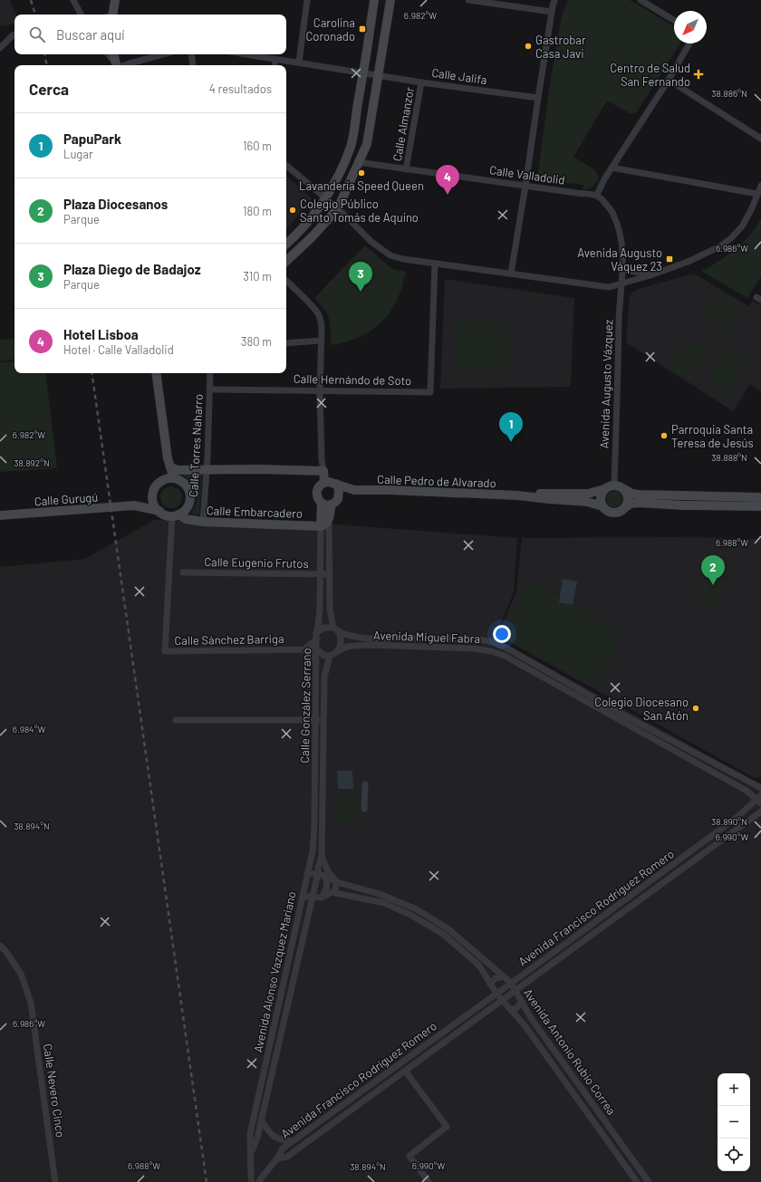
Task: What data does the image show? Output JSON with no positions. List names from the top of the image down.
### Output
{
  "streets": {
    "main road": ["Calle Pedro de Alvarado", "Calle Gurugú", "Calle Embarcadero"],
    "street": [
      "Calle Jalifa",
      "Calle Almanzor",
      "Calle Valladolid",
      "Calle Hernándo de Soto",
      "Avenida Augusto Vázquez",
      "Calle Torres Naharro",
      "Calle Eugenio Frutos",
      "Avenida Miguel Fabra",
      "Calle Sánchez Barriga",
      "Calle González Serrano",
      "Avenida Francisco Rodríguez Romero",
      "Avenida Alonso Vazquez Mariano",
      "Avenida Antonio Rubio Correa",
      "Calle Nevero Cinco"
    ]
  },
  "crossings": [
    ["Calle Jalifa", "Calle Almanzor"],
    ["Calle Almanzor", "Calle Valladolid"],
    ["Calle Hernándo de Soto", "Calle Torres Naharro"],
    ["Avenida Augusto Vázquez", "Calle Pedro de Alvarado"],
    ["Calle Torres Naharro", "Calle Embarcadero"],
    ["Calle Gurugú", "Calle Embarcadero"],
    ["Calle Gurugú", "Calle Sánchez Barriga"],
    ["Calle Embarcadero", "Calle Sánchez Barriga"],
    ["Calle Embarcadero", "Calle González Serrano"],
    ["Calle Eugenio Frutos", "Calle González Serrano"],
    ["Avenida Miguel Fabra", "Calle Sánchez Barriga"],
    ["Avenida Miguel Fabra", "Calle González Serrano"],
    ["Avenida Miguel Fabra", "Avenida Francisco Rodríguez Romero"],
    ["Calle Sánchez Barriga", "Calle González Serrano"],
    ["Calle González Serrano", "Avenida Alonso Vazquez Mariano"],
    ["Calle González Serrano", "Avenida Antonio Rubio Correa"],
    ["Avenida Francisco Rodríguez Romero", "Avenida Antonio Rubio Correa"],
    ["Avenida Alonso Vazquez Mariano", "Avenida Antonio Rubio Correa"]
  ],
  "places": {
    "transit": ["Carolina Coronado", "Avenida Augusto Váquez 23"],
    "other": [
      "Gastrobar Casa Javi",
      "Lavandería Speed Queen",
      "Colegio Público Santo Tomás de Aquino",
      "Parroquia Santa Teresa de Jesús",
      "Colegio Diocesano San Atón"
    ],
    "health": ["Centro de Salud San Fernando"]
  },
  "north": "bottom left",
  "page": {
    "search": "Buscar aquí",
    "heading": ["Cerca", "4 resultados"],
    "list": [
      {
        "mark": "1",
        "name": "PapuPark",
        "note": "Lugar",
        "value": "160 m"
      },
      {
        "mark": "2",
        "name": "Plaza Diocesanos",
        "note": "Parque",
        "value": "180 m"
      },
      {
        "mark": "3",
        "name": "Plaza Diego de Badajoz",
        "note": "Parque",
        "value": "310 m"
      },
      {
        "mark": "4",
        "name": "Hotel Lisboa",
        "note": "Hotel · Calle Valladolid",
        "value": "380 m"
      }
    ],
    "pins": [
      "4",
      "3",
      "1",
      "2"
    ],
    "map_buttons": ["+", "−"]
  },
  "coordinates": [
    "6.982°W",
    "38.886°N",
    "6.986°W",
    "38.888°N",
    "38.892°N",
    "6.988°W",
    "6.984°W",
    "38.890°N",
    "38.894°N",
    "6.990°W"
  ]
}
